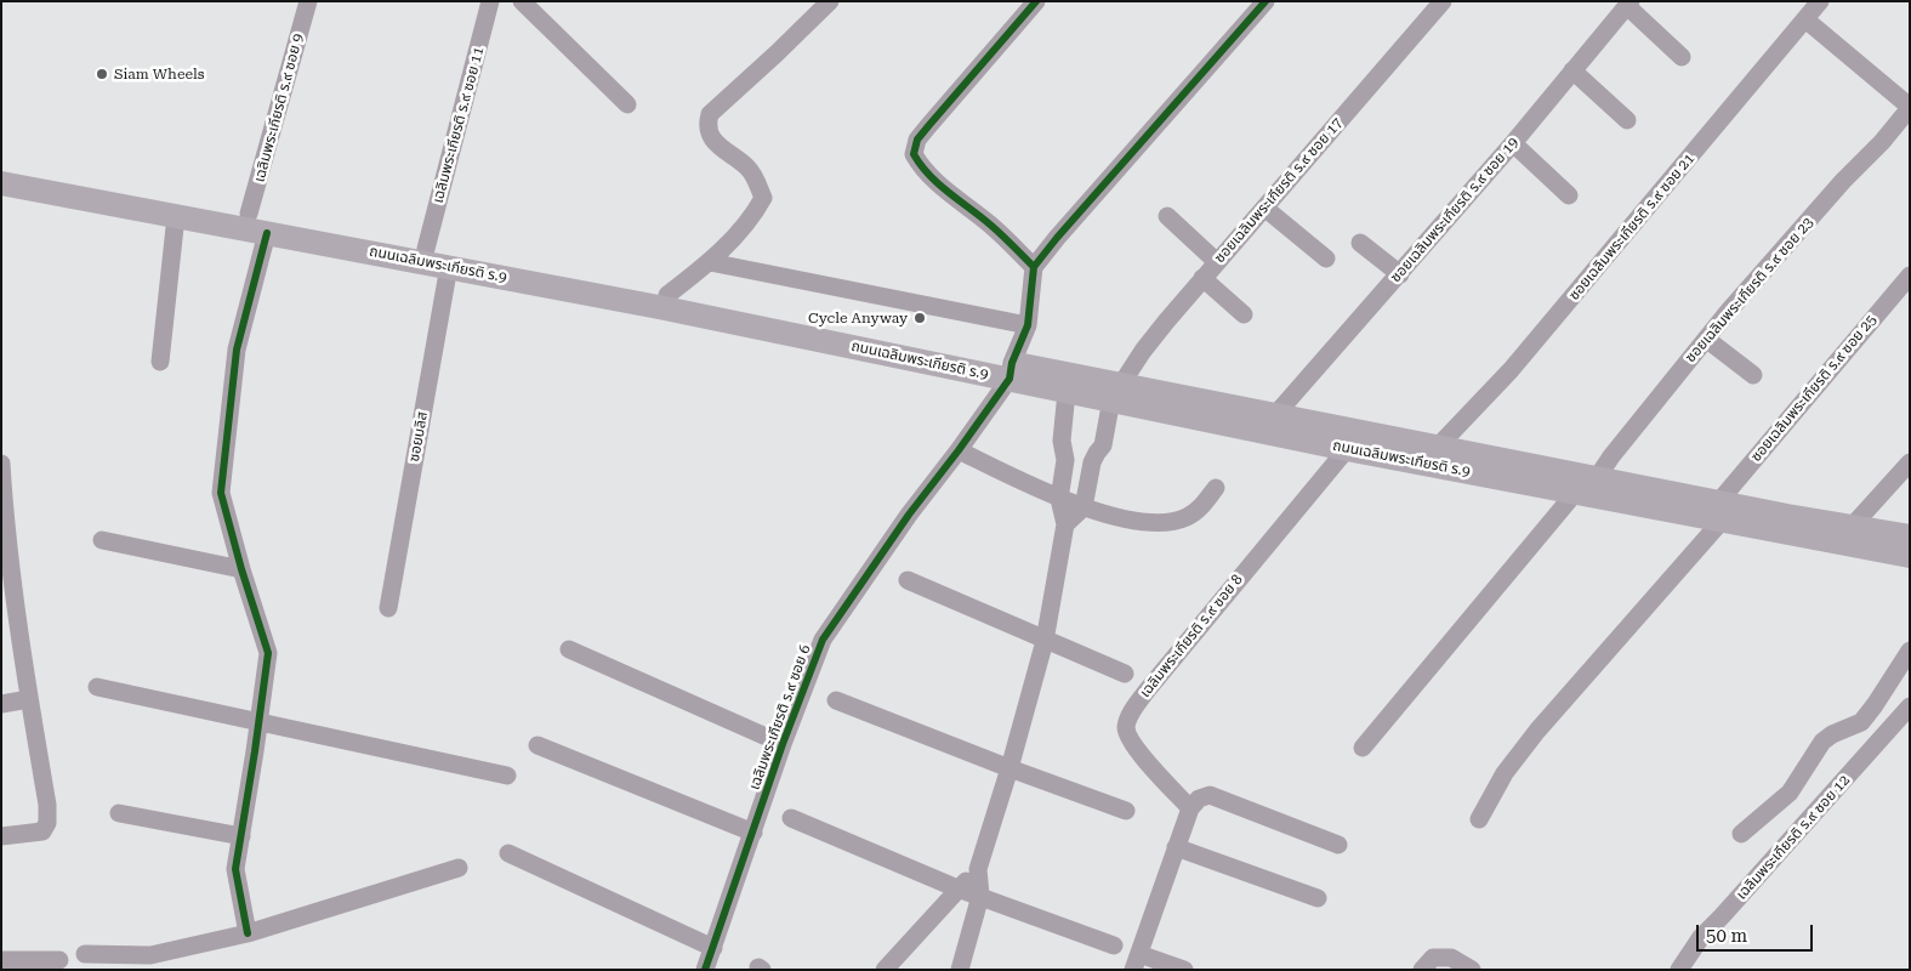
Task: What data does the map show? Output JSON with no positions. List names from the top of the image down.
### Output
{
  "streets": {
    "main road": ["ถนนเฉลิมพระเกียรติ ร.9"],
    "street": [
      "เฉลิมพระเกียรติ ร.๙ ซอย 9",
      "เฉลิมพระเกียรติ ร.๙ ซอย 11",
      "ซอยเฉลิมพระเกียรติ ร.๙ ซอย 17",
      "ซอยเฉลิมพระเกียรติ ร.๙ ซอย 19",
      "ซอยเฉลิมพระเกียรติ ร.๙ ซอย 21",
      "ซอยเฉลิมพระเกียรติ ร.๙ ซอย 23",
      "ซอยเฉลิมพระเกียรติ ร.๙ ซอย 25",
      "ซอยบลิส",
      "เฉลิมพระเกียรติ ร.๙ ซอย 8",
      "เฉลิมพระเกียรติ ร.๙ ซอย 6",
      "เฉลิมพระเกียรติ ร.๙ ซอย 12"
    ]
  },
  "crossings": [
    ["เฉลิมพระเกียรติ ร.๙ ซอย 9", "ถนนเฉลิมพระเกียรติ ร.9"],
    ["เฉลิมพระเกียรติ ร.๙ ซอย 11", "ถนนเฉลิมพระเกียรติ ร.9"],
    ["ซอยเฉลิมพระเกียรติ ร.๙ ซอย 17", "ถนนเฉลิมพระเกียรติ ร.9"],
    ["ซอยเฉลิมพระเกียรติ ร.๙ ซอย 19", "ถนนเฉลิมพระเกียรติ ร.9"],
    ["ซอยเฉลิมพระเกียรติ ร.๙ ซอย 21", "ถนนเฉลิมพระเกียรติ ร.9"],
    ["ถนนเฉลิมพระเกียรติ ร.9", "ซอยเฉลิมพระเกียรติ ร.๙ ซอย 23"],
    ["ถนนเฉลิมพระเกียรติ ร.9", "ซอยเฉลิมพระเกียรติ ร.๙ ซอย 25"],
    ["ถนนเฉลิมพระเกียรติ ร.9", "ซอยบลิส"],
    ["ถนนเฉลิมพระเกียรติ ร.9", "เฉลิมพระเกียรติ ร.๙ ซอย 8"],
    ["ถนนเฉลิมพระเกียรติ ร.9", "เฉลิมพระเกียรติ ร.๙ ซอย 6"]
  ],
  "places": ["Siam Wheels", "Cycle Anyway"],
  "scale_bar": "50 m"
}
